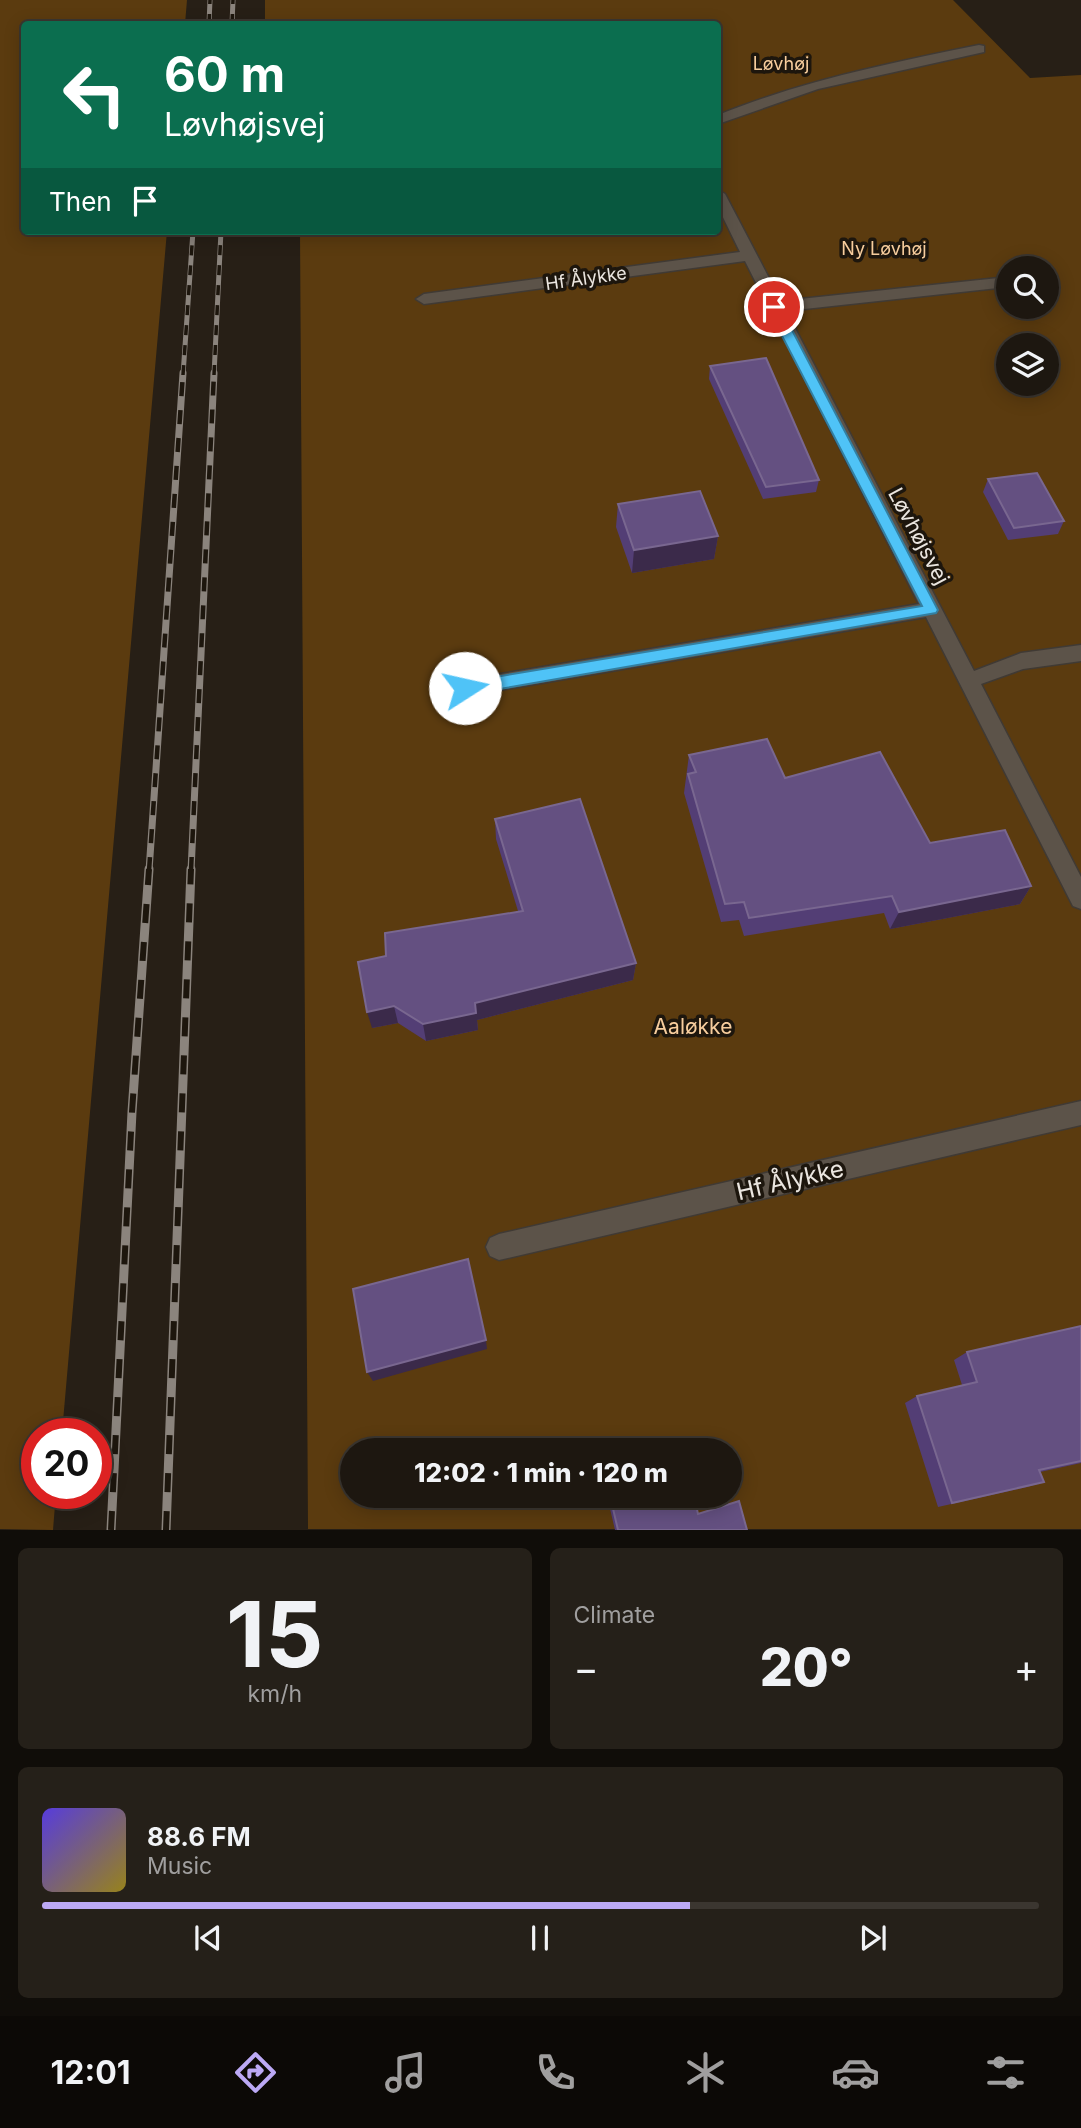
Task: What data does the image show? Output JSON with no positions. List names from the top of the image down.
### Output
{
  "streets": {
    "lane": ["Hf Ålykke", "Løvhøjsvej"]
  },
  "crossings": [
    ["Hf Ålykke", "Løvhøjsvej"]
  ],
  "parks": ["Løvhøj", "Ny Løvhøj", "Aaløkke"],
  "page": {
    "turn": ["60 m", "Løvhøjsvej"],
    "then": "Then",
    "limit": "20",
    "trip": "12:02 · 1 min · 120 m",
    "tile": [
      ["15", "km/h"],
      "Climate"
    ],
    "heat": ["−", "20°", "+"],
    "song": ["88.6 FM", "Music"],
    "tabs": "12:01"
  }
}
